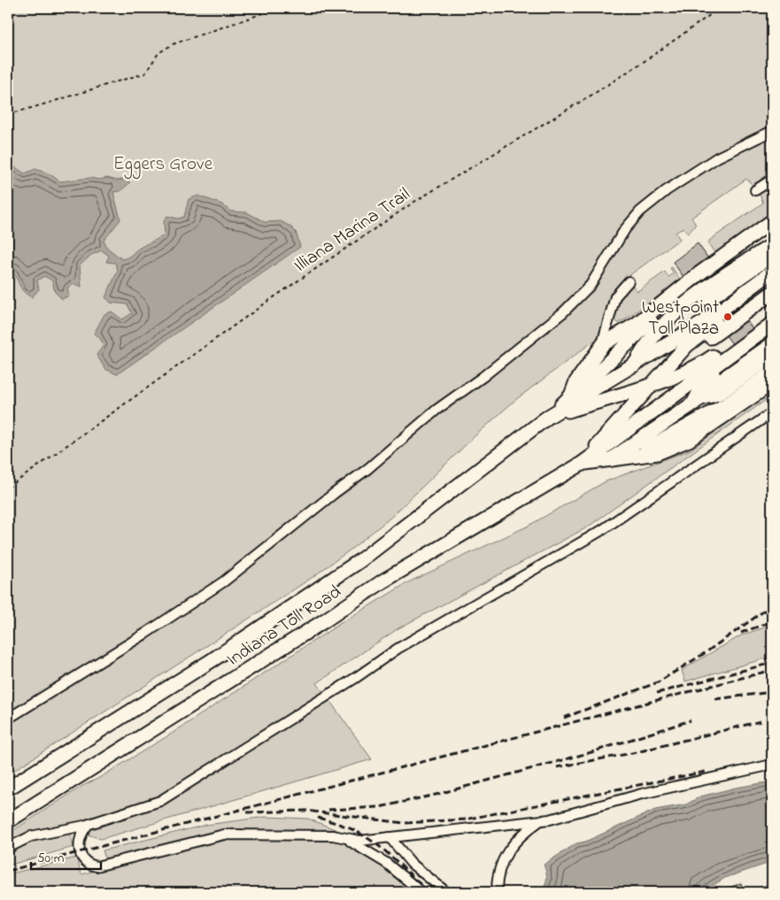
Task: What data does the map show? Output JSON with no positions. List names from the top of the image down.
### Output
{
  "streets": {
    "highway": ["Indiana Toll Road"],
    "path": ["Illiana Marina Trail"]
  },
  "parks": ["Eggers Grove"],
  "places": ["Westpoint Toll Plaza"],
  "scale_bar": "50 m"
}
